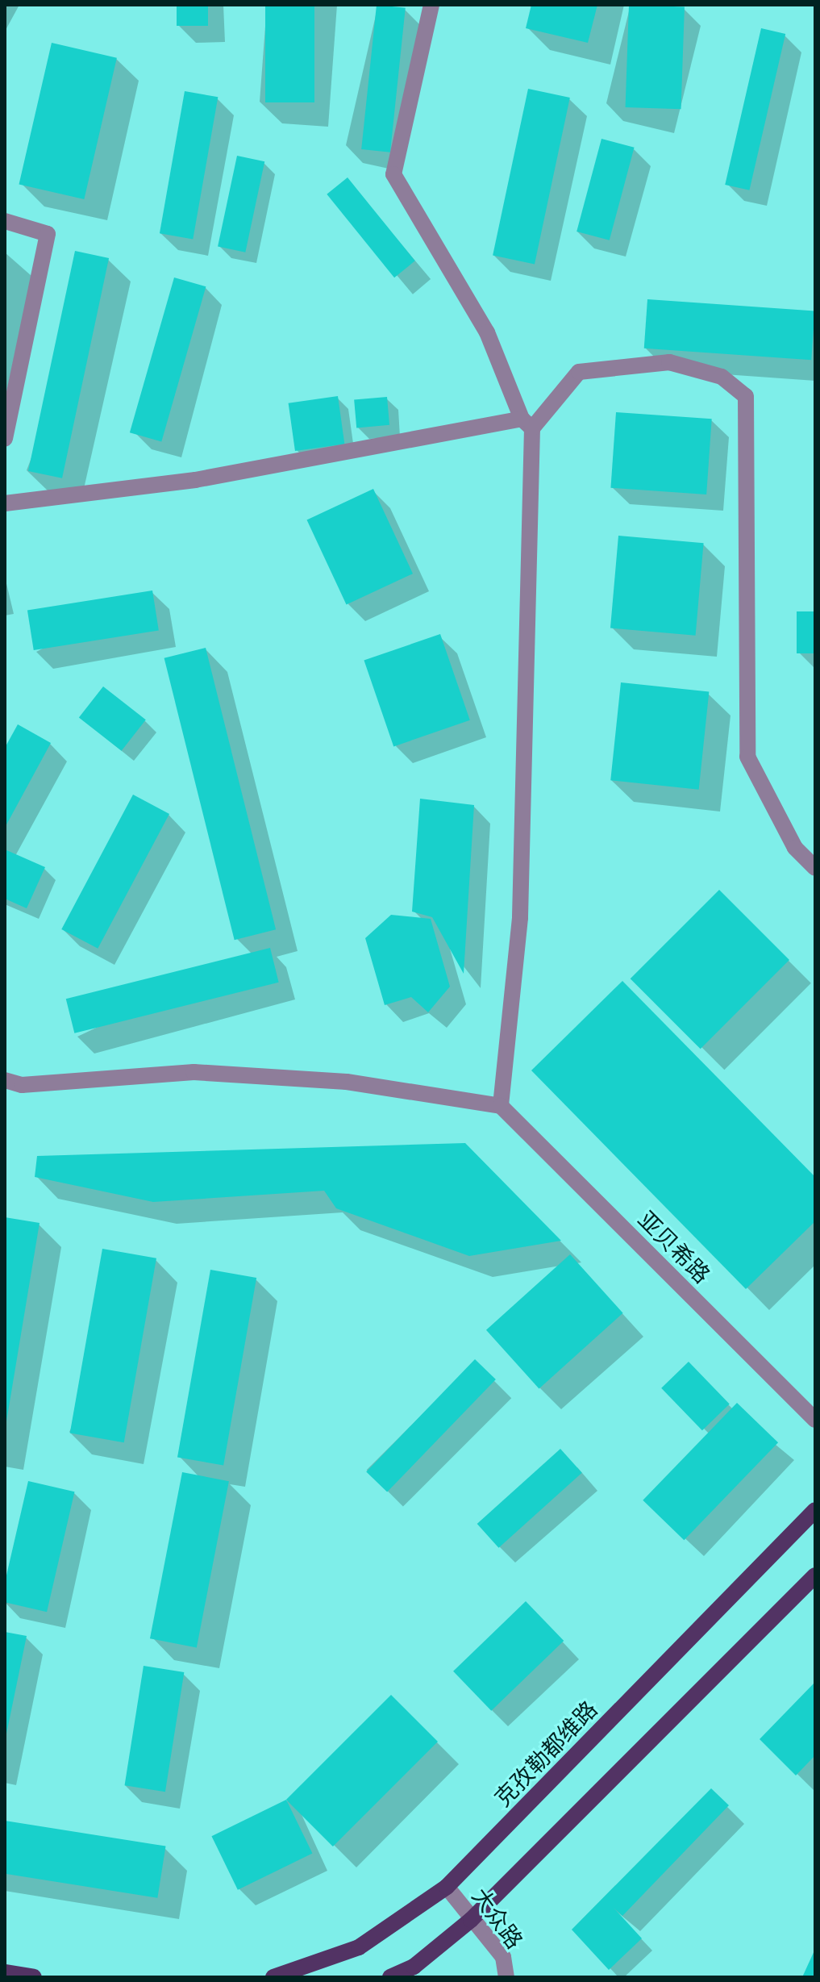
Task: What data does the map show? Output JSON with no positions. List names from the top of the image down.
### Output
{
  "streets": {
    "main road": ["克孜勒都维路"],
    "street": ["亚贝希路", "大众路"]
  },
  "crossings": [
    ["克孜勒都维路", "大众路"]
  ]
}
